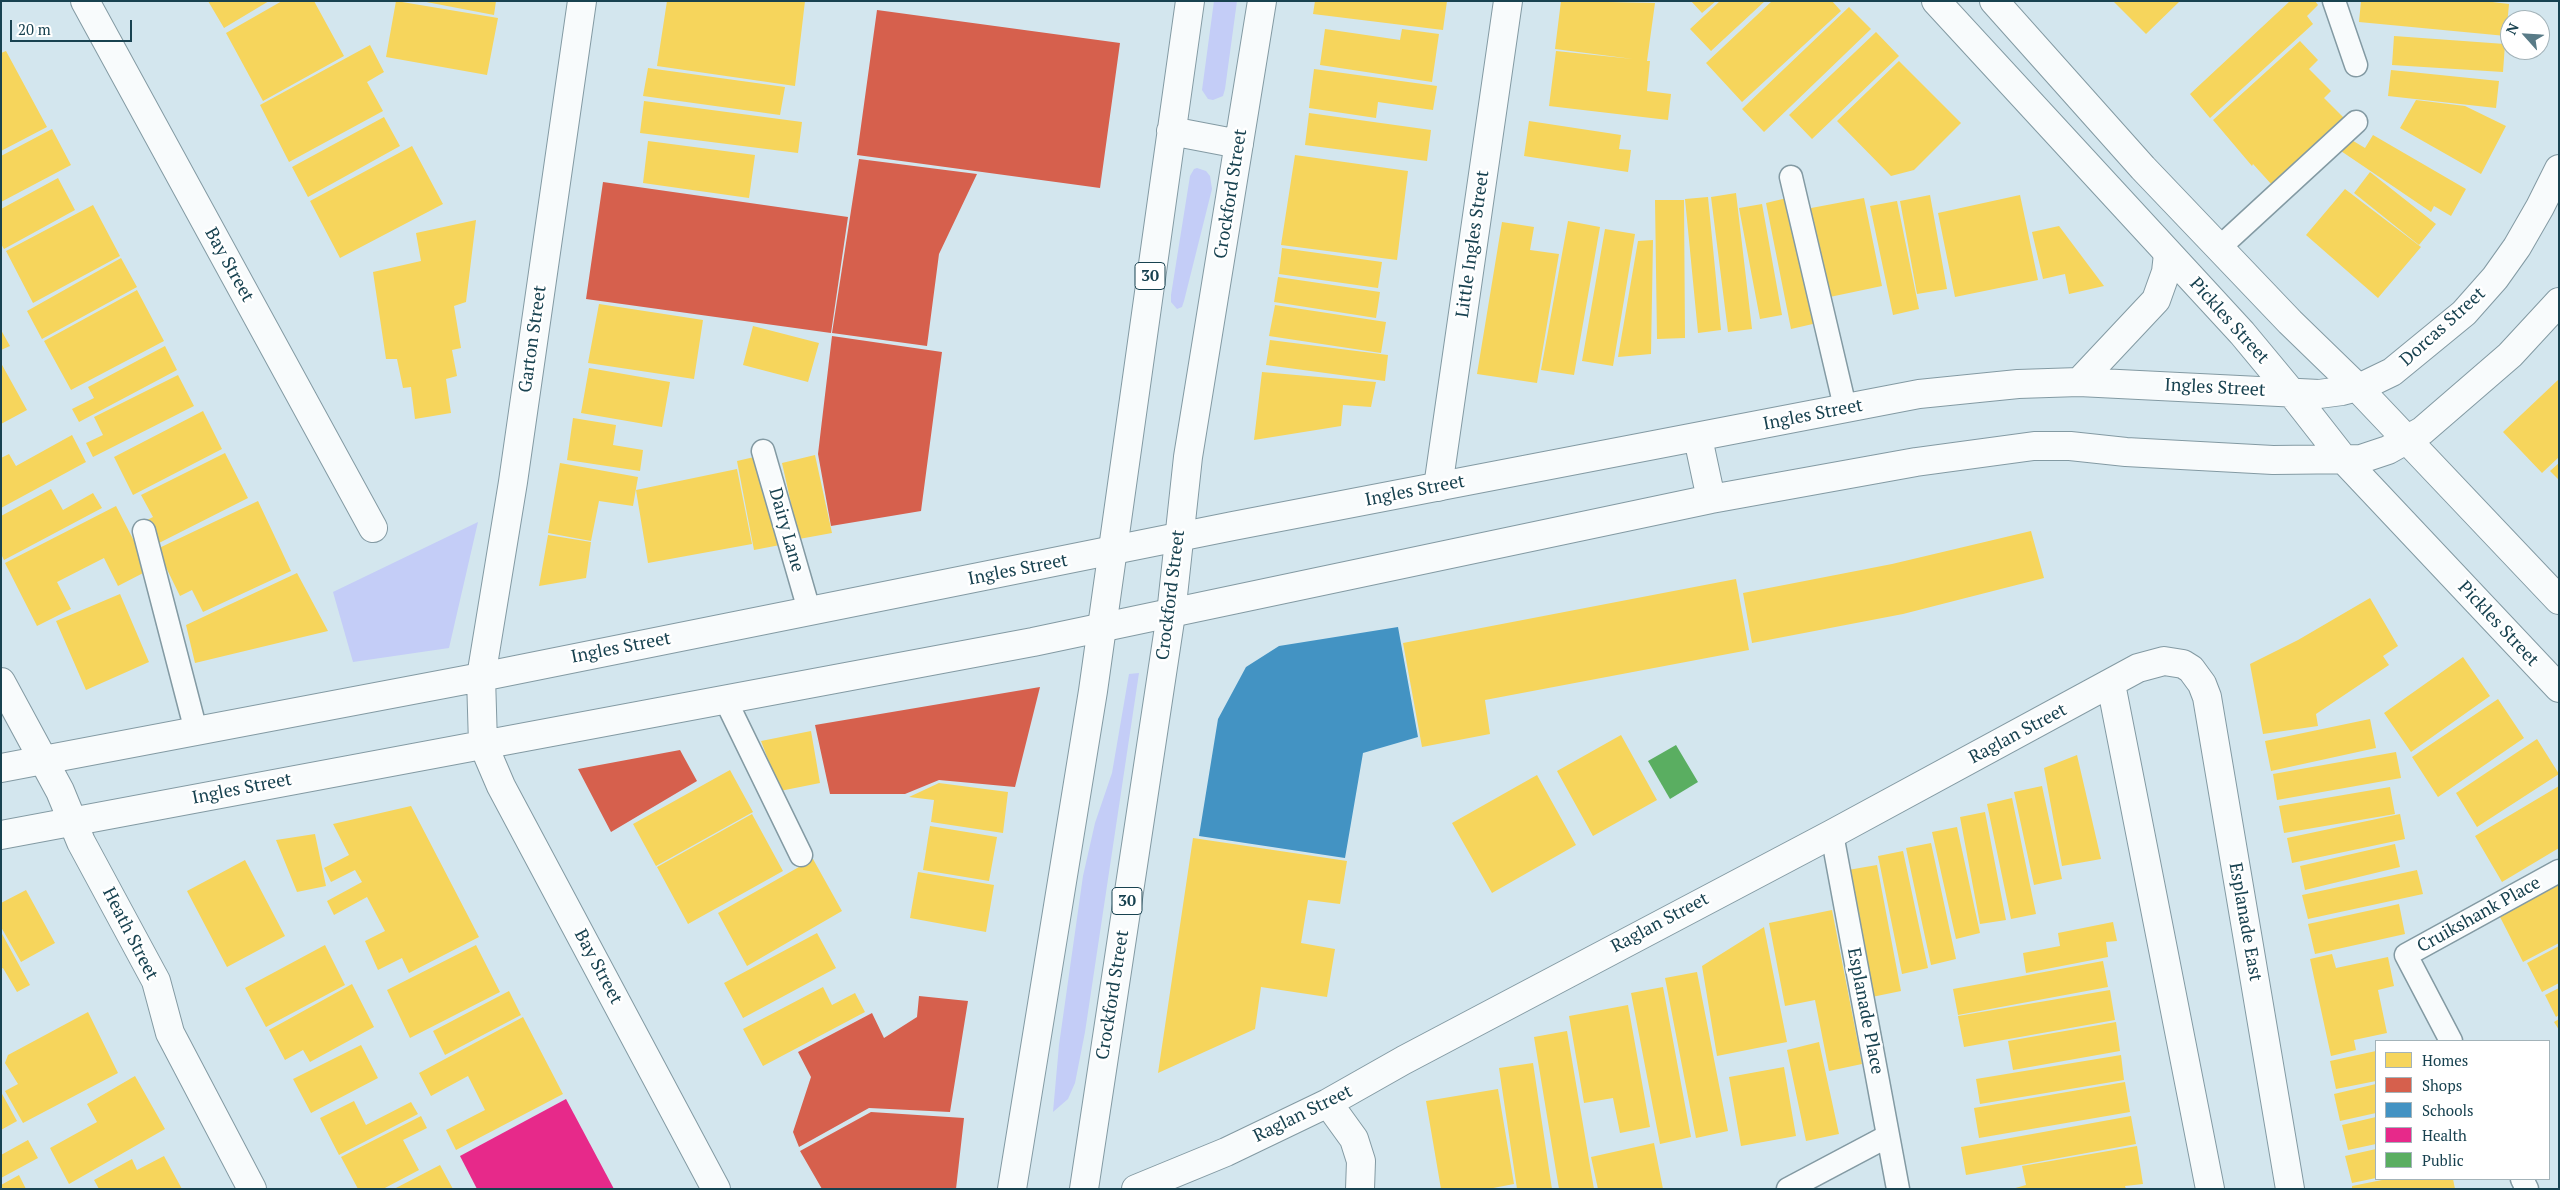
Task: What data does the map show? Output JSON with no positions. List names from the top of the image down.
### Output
{
  "streets": {
    "street": [
      "Crockford Street",
      "Little Ingles Street",
      "Bay Street",
      "30",
      "Pickles Street",
      "Dorcas Street",
      "Garton Street",
      "Ingles Street",
      "Raglan Street",
      "Esplanade East",
      "Heath Street"
    ],
    "lane": ["Dairy Lane", "Cruikshank Place", "Esplanade Place"]
  },
  "crossings": [
    ["Crockford Street", "Ingles Street"],
    ["Little Ingles Street", "Ingles Street"],
    ["Bay Street", "Ingles Street"],
    ["30", "Ingles Street"],
    ["Pickles Street", "Ingles Street"],
    ["Dorcas Street", "Ingles Street"],
    ["Garton Street", "Ingles Street"],
    ["Ingles Street", "Dairy Lane"],
    ["Ingles Street", "Heath Street"],
    ["Raglan Street", "Esplanade East"],
    ["Raglan Street", "Esplanade Place"]
  ],
  "legend": [
    "Homes",
    "Shops",
    "Schools",
    "Health",
    "Public"
  ],
  "scale_bar": "20 m",
  "north": "top left"
}
